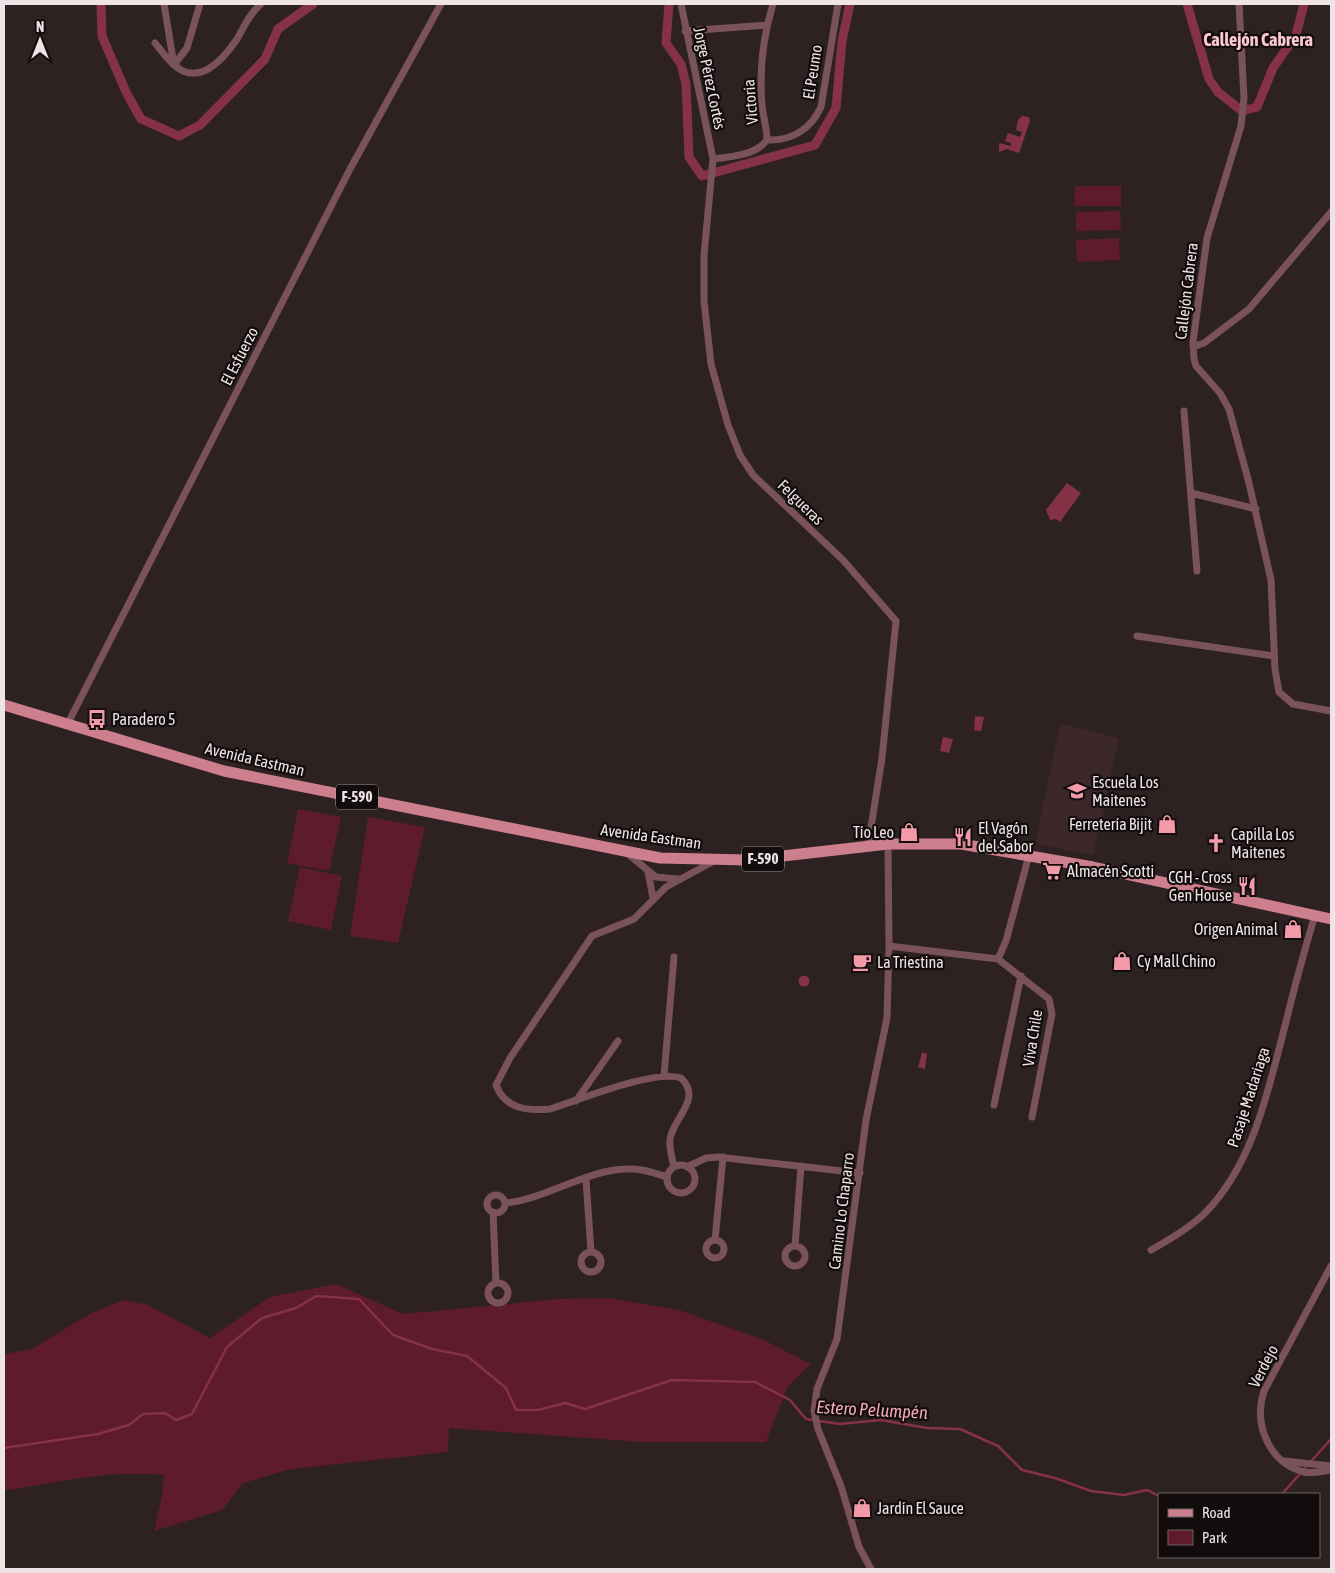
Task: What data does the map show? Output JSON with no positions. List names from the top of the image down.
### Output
{
  "streets": {
    "main road": ["Avenida Eastman", "F-590"],
    "street": [
      "El Peumo",
      "Jorge Pérez Cortés",
      "Victoria",
      "Callejón Cabrera",
      "El Esfuerzo",
      "Felgueras",
      "Viva Chile",
      "Pasaje Madariaga",
      "Camino Lo Chaparro",
      "Verdejo"
    ]
  },
  "crossings": [
    ["El Peumo", "Victoria"],
    ["Jorge Pérez Cortés", "Victoria"],
    ["Jorge Pérez Cortés", "Felgueras"],
    ["Victoria", "Felgueras"],
    ["El Esfuerzo", "Avenida Eastman"],
    ["Felgueras", "Avenida Eastman"],
    ["Avenida Eastman", "Pasaje Madariaga"],
    ["Avenida Eastman", "Camino Lo Chaparro"],
    ["Viva Chile", "Camino Lo Chaparro"]
  ],
  "districts": ["Callejón Cabrera"],
  "water": ["Estero Pelumpén"],
  "places": {
    "bus stop": ["Paradero 5"],
    "school or university": ["Escuela Los Maitenes"],
    "shop": [
      "Ferretería Bijit",
      "Tío Leo",
      "Origen Animal",
      "Cy Mall Chino",
      "Jardín El Sauce"
    ],
    "restaurant": ["El Vagón del Sabor", "CGH - Cross Gen House"],
    "church": ["Capilla Los Maitenes"],
    "supermarket": ["Almacén Scotti"],
    "cafe": ["La Triestina"]
  },
  "legend": ["Road", "Park"],
  "north": "top"
}
